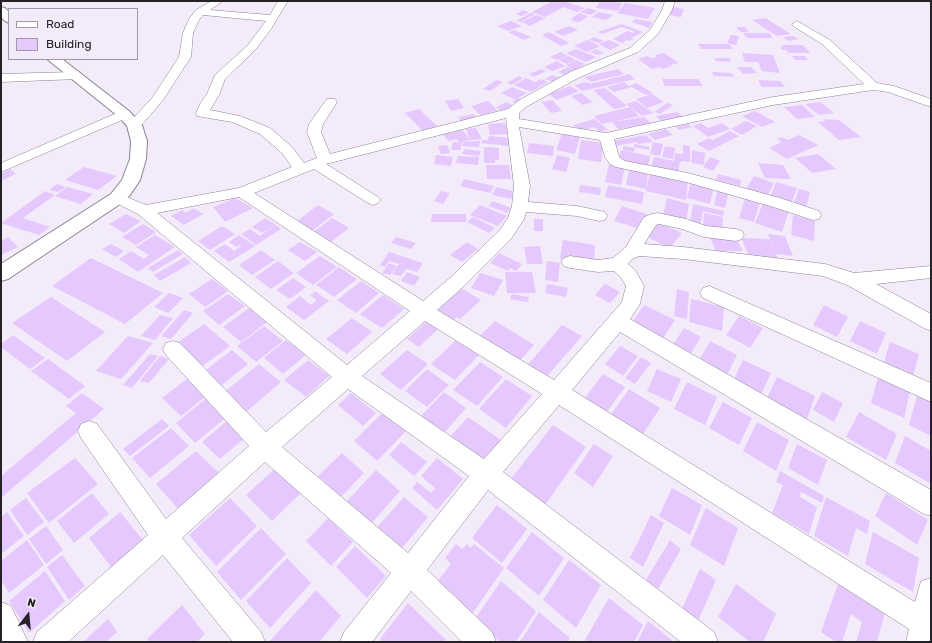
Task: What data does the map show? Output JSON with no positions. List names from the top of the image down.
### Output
{
  "legend": ["Road", "Building"],
  "north": "top"
}
